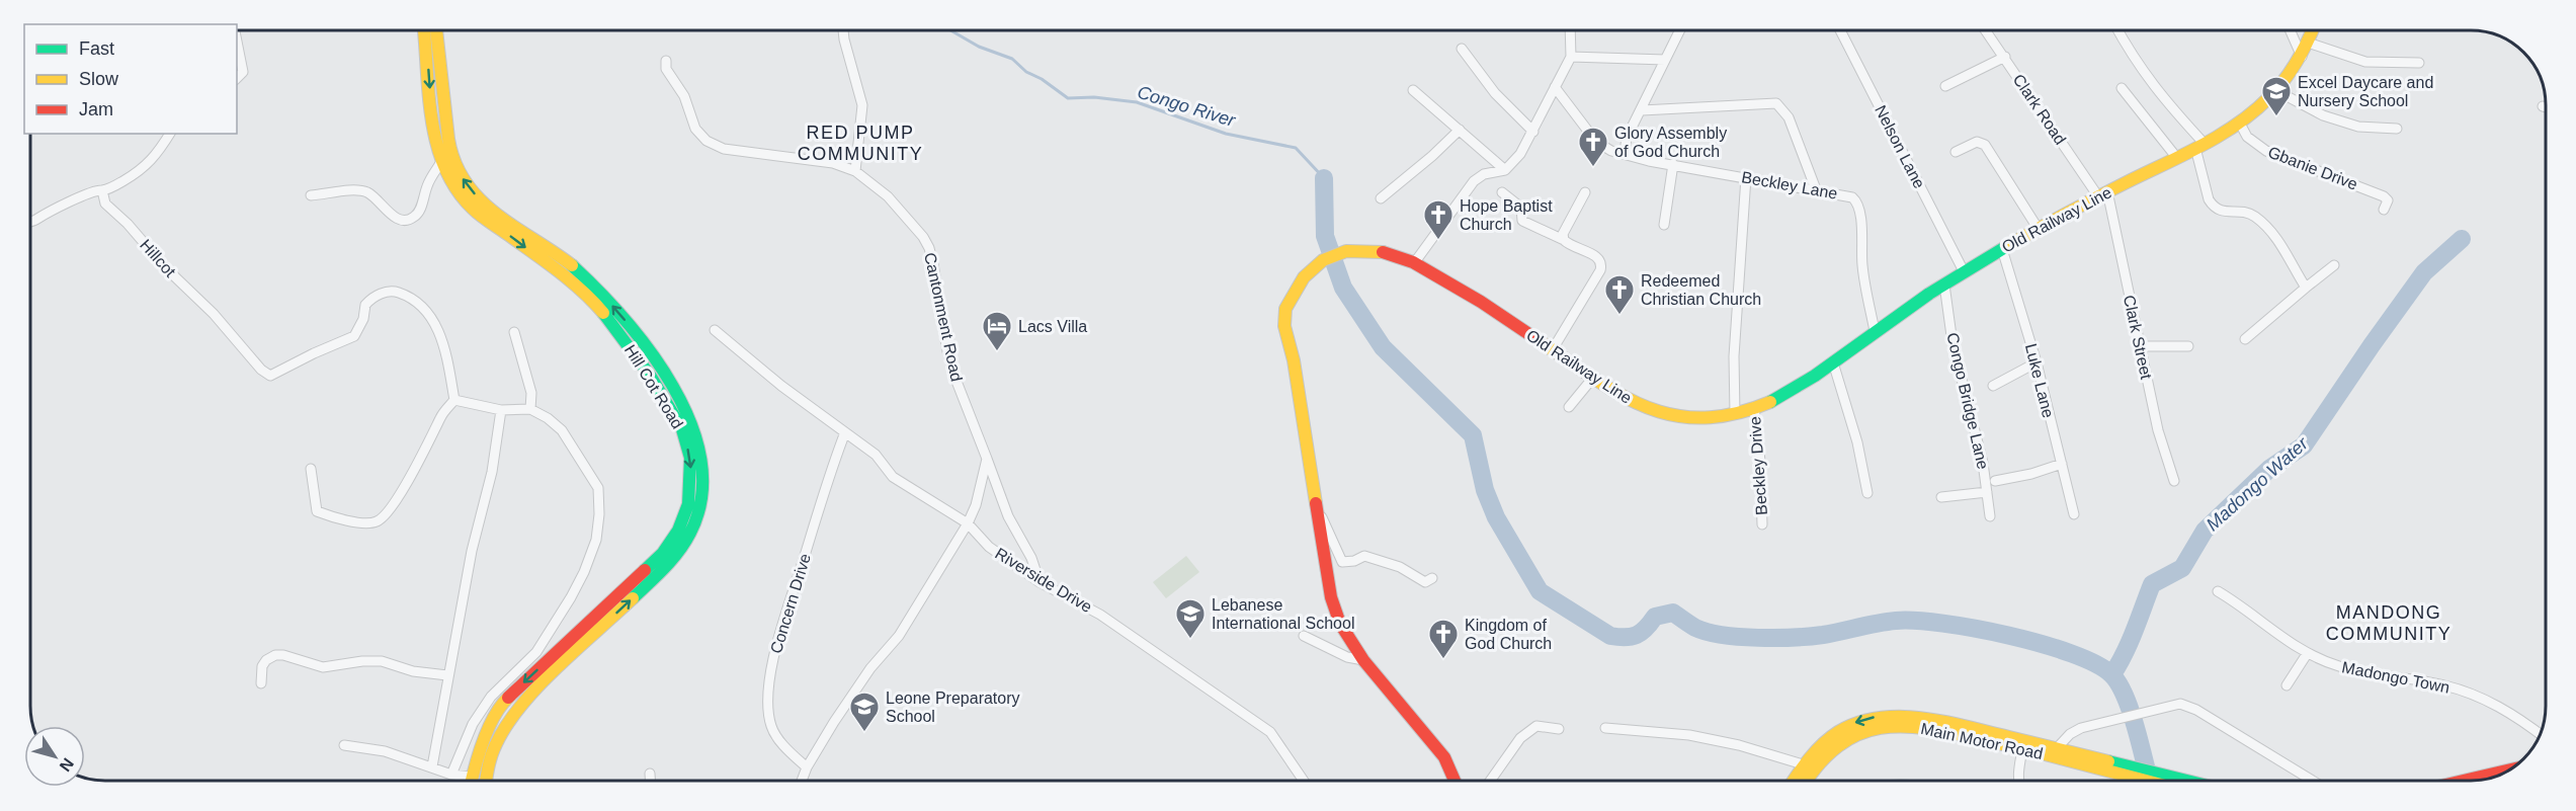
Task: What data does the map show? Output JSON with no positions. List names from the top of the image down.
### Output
{
  "streets": {
    "main road": ["Old Railway Line", "Hill Cot Road", "Main Motor Road"],
    "street": [
      "Clark Road",
      "Nelson Lane",
      "Gbanie Drive",
      "Beckley Lane",
      "Hillcot",
      "Cantonment Road",
      "Clark Street",
      "Luke Lane",
      "Congo Bridge Lane",
      "Beckley Drive",
      "Riverside Drive",
      "Concern Drive",
      "Madongo Town"
    ]
  },
  "crossings": [
    ["Clark Road", "Old Railway Line"],
    ["Clark Road", "Clark Street"],
    ["Nelson Lane", "Old Railway Line"],
    ["Gbanie Drive", "Old Railway Line"],
    ["Beckley Lane", "Old Railway Line"],
    ["Old Railway Line", "Clark Street"],
    ["Old Railway Line", "Luke Lane"],
    ["Old Railway Line", "Congo Bridge Lane"],
    ["Old Railway Line", "Beckley Drive"],
    ["Cantonment Road", "Riverside Drive"],
    ["Riverside Drive", "Concern Drive"]
  ],
  "districts": ["RED PUMP COMMUNITY", "MANDONG COMMUNITY"],
  "water": ["Congo River", "Madongo Water"],
  "places": {
    "school or university": ["Excel Daycare and Nursery School", "Lebanese International School", "Leone Preparatory School"],
    "church": [
      "Glory Assembly of God Church",
      "Hope Baptist Church",
      "Redeemed Christian Church",
      "Kingdom of God Church"
    ],
    "hotel": ["Lacs Villa"]
  },
  "legend": ["Fast", "Slow", "Jam"],
  "north": "bottom right"
}
